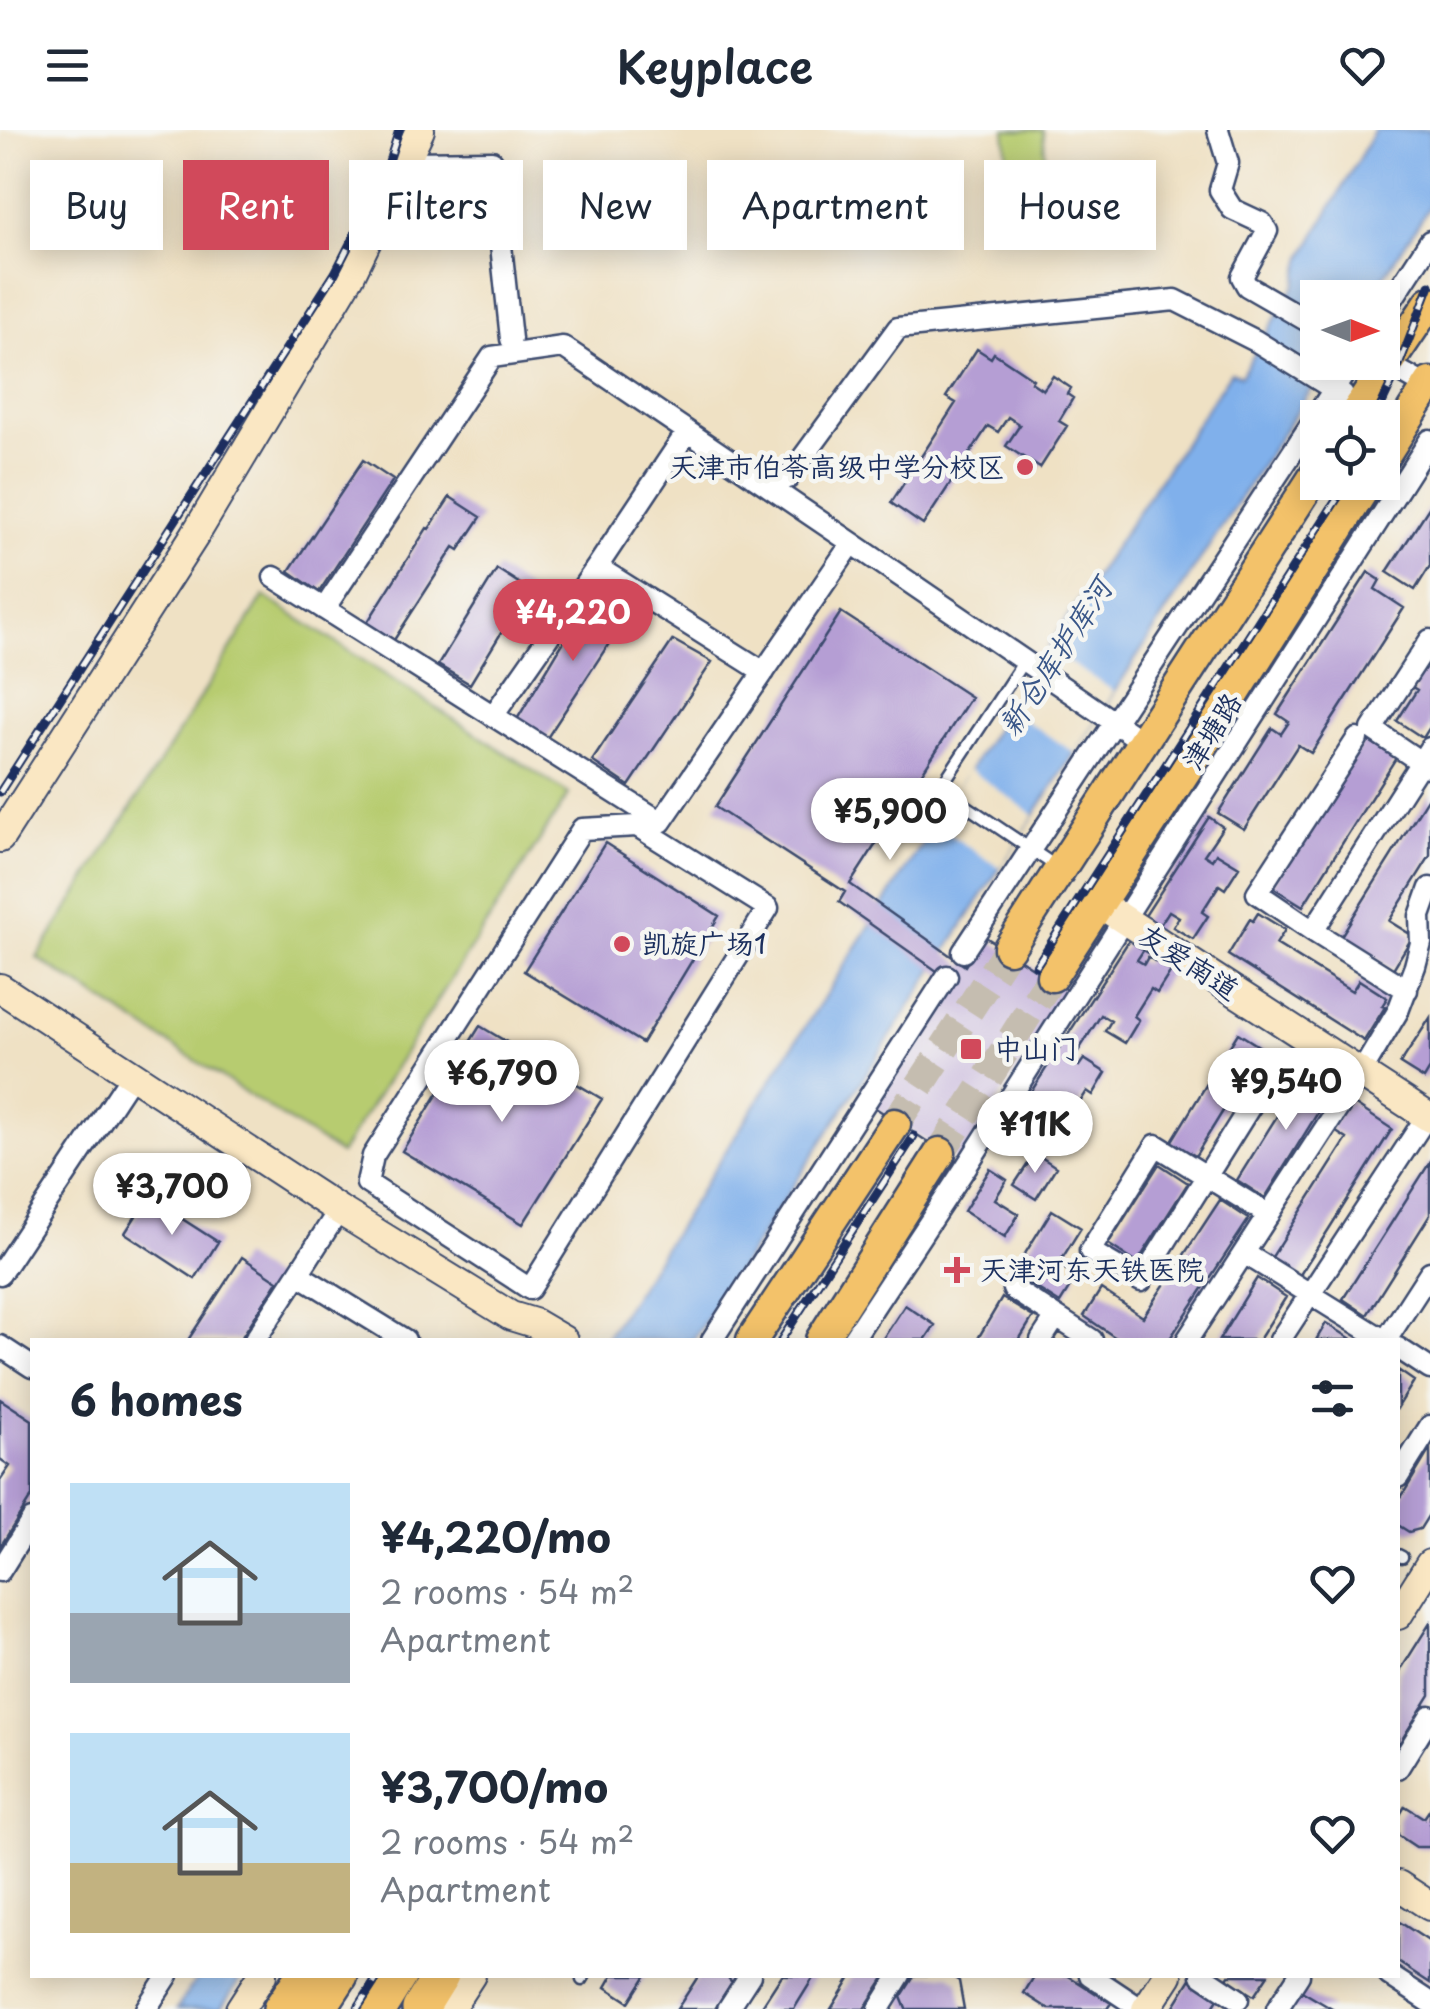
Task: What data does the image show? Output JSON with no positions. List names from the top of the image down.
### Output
{
  "streets": {
    "main road": ["津塘路"],
    "street": ["友爱南道"]
  },
  "crossings": [
    ["津塘路", "友爱南道"]
  ],
  "water": ["新仓库护库河"],
  "places": {
    "other": ["天津市伯苓高级中学分校区", "凯旋广场1"],
    "transit": ["中山门"],
    "health": ["天津河东天铁医院"]
  },
  "north": "right",
  "page": {
    "header": "Keyplace",
    "chip": [
      "Buy",
      "Rent",
      "Filters",
      "New",
      "Apartment",
      "House"
    ],
    "price": [
      "¥4,220",
      "¥5,900",
      "¥6,790",
      "¥9,540",
      "¥11K",
      "¥3,700"
    ],
    "heading": "6 homes",
    "list": [
      {
        "name": "¥4,220/mo",
        "note": "2 rooms · 54 m² · Apartment"
      },
      {
        "name": "¥3,700/mo",
        "note": "2 rooms · 54 m² · Apartment"
      }
    ]
  }
}
